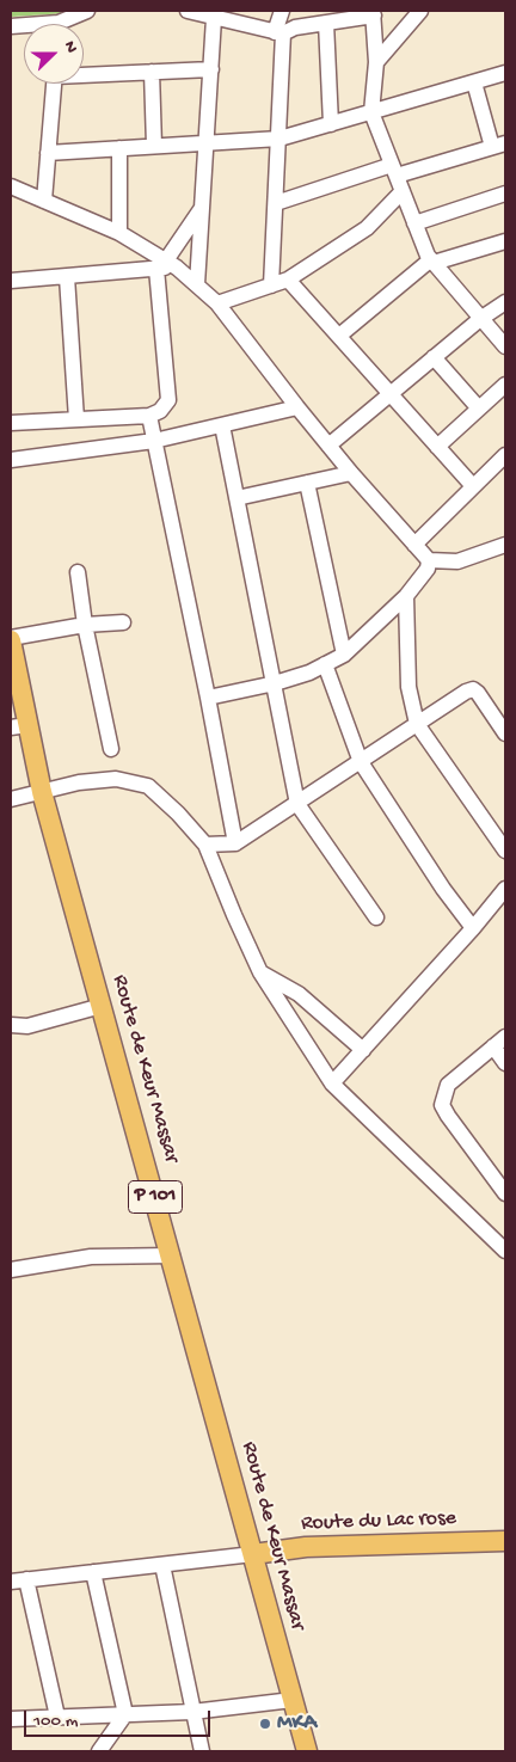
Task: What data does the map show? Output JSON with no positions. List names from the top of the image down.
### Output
{
  "streets": {
    "main road": ["Route de Keur Massar", "P 101", "Route du Lac rose"]
  },
  "crossings": [
    ["Route de Keur Massar", "Route du Lac rose"]
  ],
  "places": ["MKA"],
  "scale_bar": "100 m",
  "north": "right"
}
